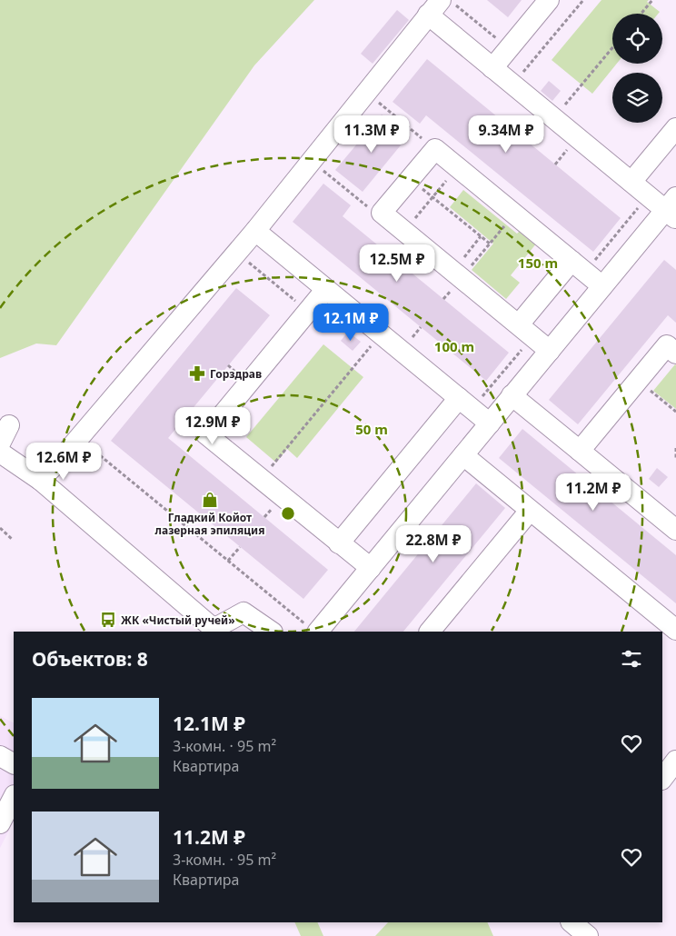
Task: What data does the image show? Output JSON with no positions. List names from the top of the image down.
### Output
{
  "places": {
    "pharmacy": ["Горздрав"],
    "shop": ["Гладкий Койот лазерная эпиляция"],
    "bus stop": ["ЖК «Чистый ручей»"]
  },
  "page": {
    "price": [
      "11.3M ₽",
      "9.34M ₽",
      "12.5M ₽",
      "12.1M ₽",
      "12.9M ₽",
      "12.6M ₽",
      "11.2M ₽",
      "22.8M ₽"
    ],
    "heading": "Объектов: 8",
    "list": [
      {
        "name": "12.1M ₽",
        "note": "3-комн. · 95 m² · Квартира"
      },
      {
        "name": "11.2M ₽",
        "note": "3-комн. · 95 m² · Квартира"
      }
    ]
  },
  "rings": ["150 m", "100 m", "50 m"]
}
